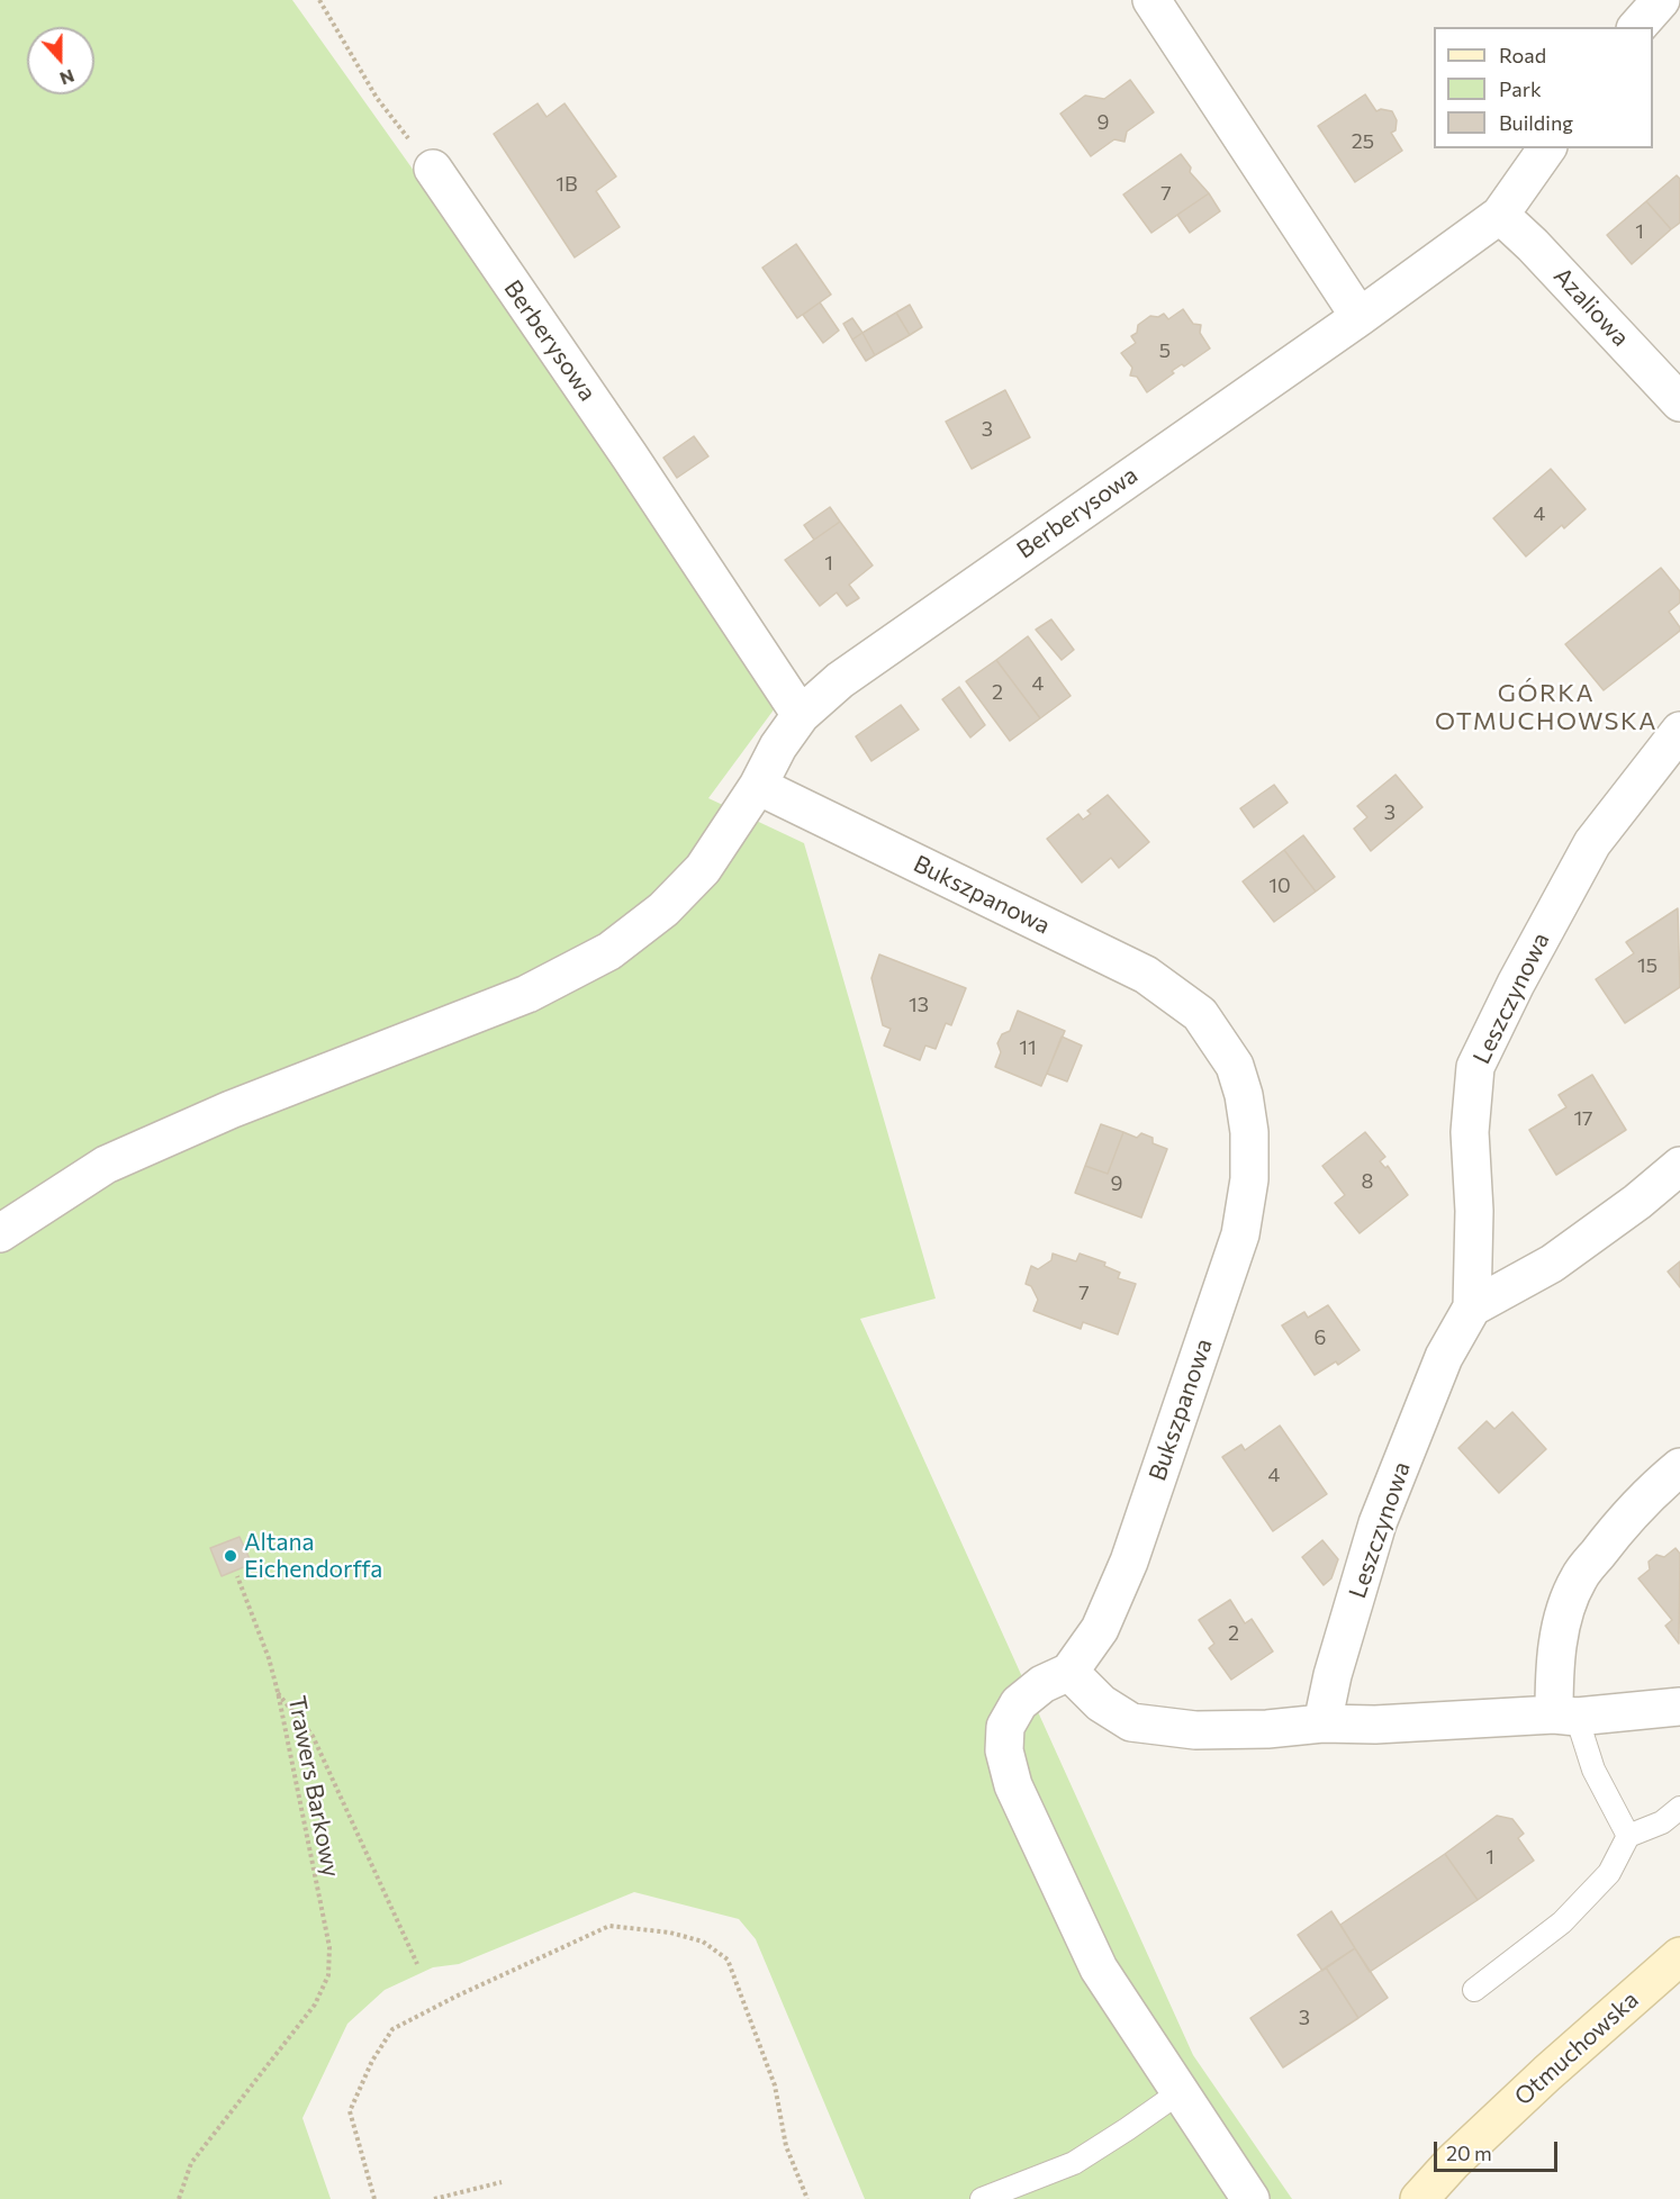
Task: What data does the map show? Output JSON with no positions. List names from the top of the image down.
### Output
{
  "streets": {
    "main road": ["Otmuchowska"],
    "street": [
      "Azaliowa",
      "Berberysowa",
      "Bukszpanowa",
      "Leszczynowa"
    ],
    "path": ["Trawers Barkowy"]
  },
  "crossings": [
    ["Azaliowa", "Berberysowa"],
    ["Berberysowa", "Bukszpanowa"]
  ],
  "districts": ["GÓRKA OTMUCHOWSKA"],
  "places": ["Altana Eichendorffa"],
  "house_numbers": [
    "9",
    "25",
    "1B",
    "7",
    "1",
    "5",
    "3",
    "4",
    "1",
    "4",
    "2",
    "3",
    "10",
    "15",
    "13",
    "11",
    "17",
    "8",
    "9",
    "7",
    "6",
    "4",
    "2",
    "1",
    "3"
  ],
  "legend": ["Road", "Park", "Building"],
  "scale_bar": "20 m",
  "north": "bottom"
}
